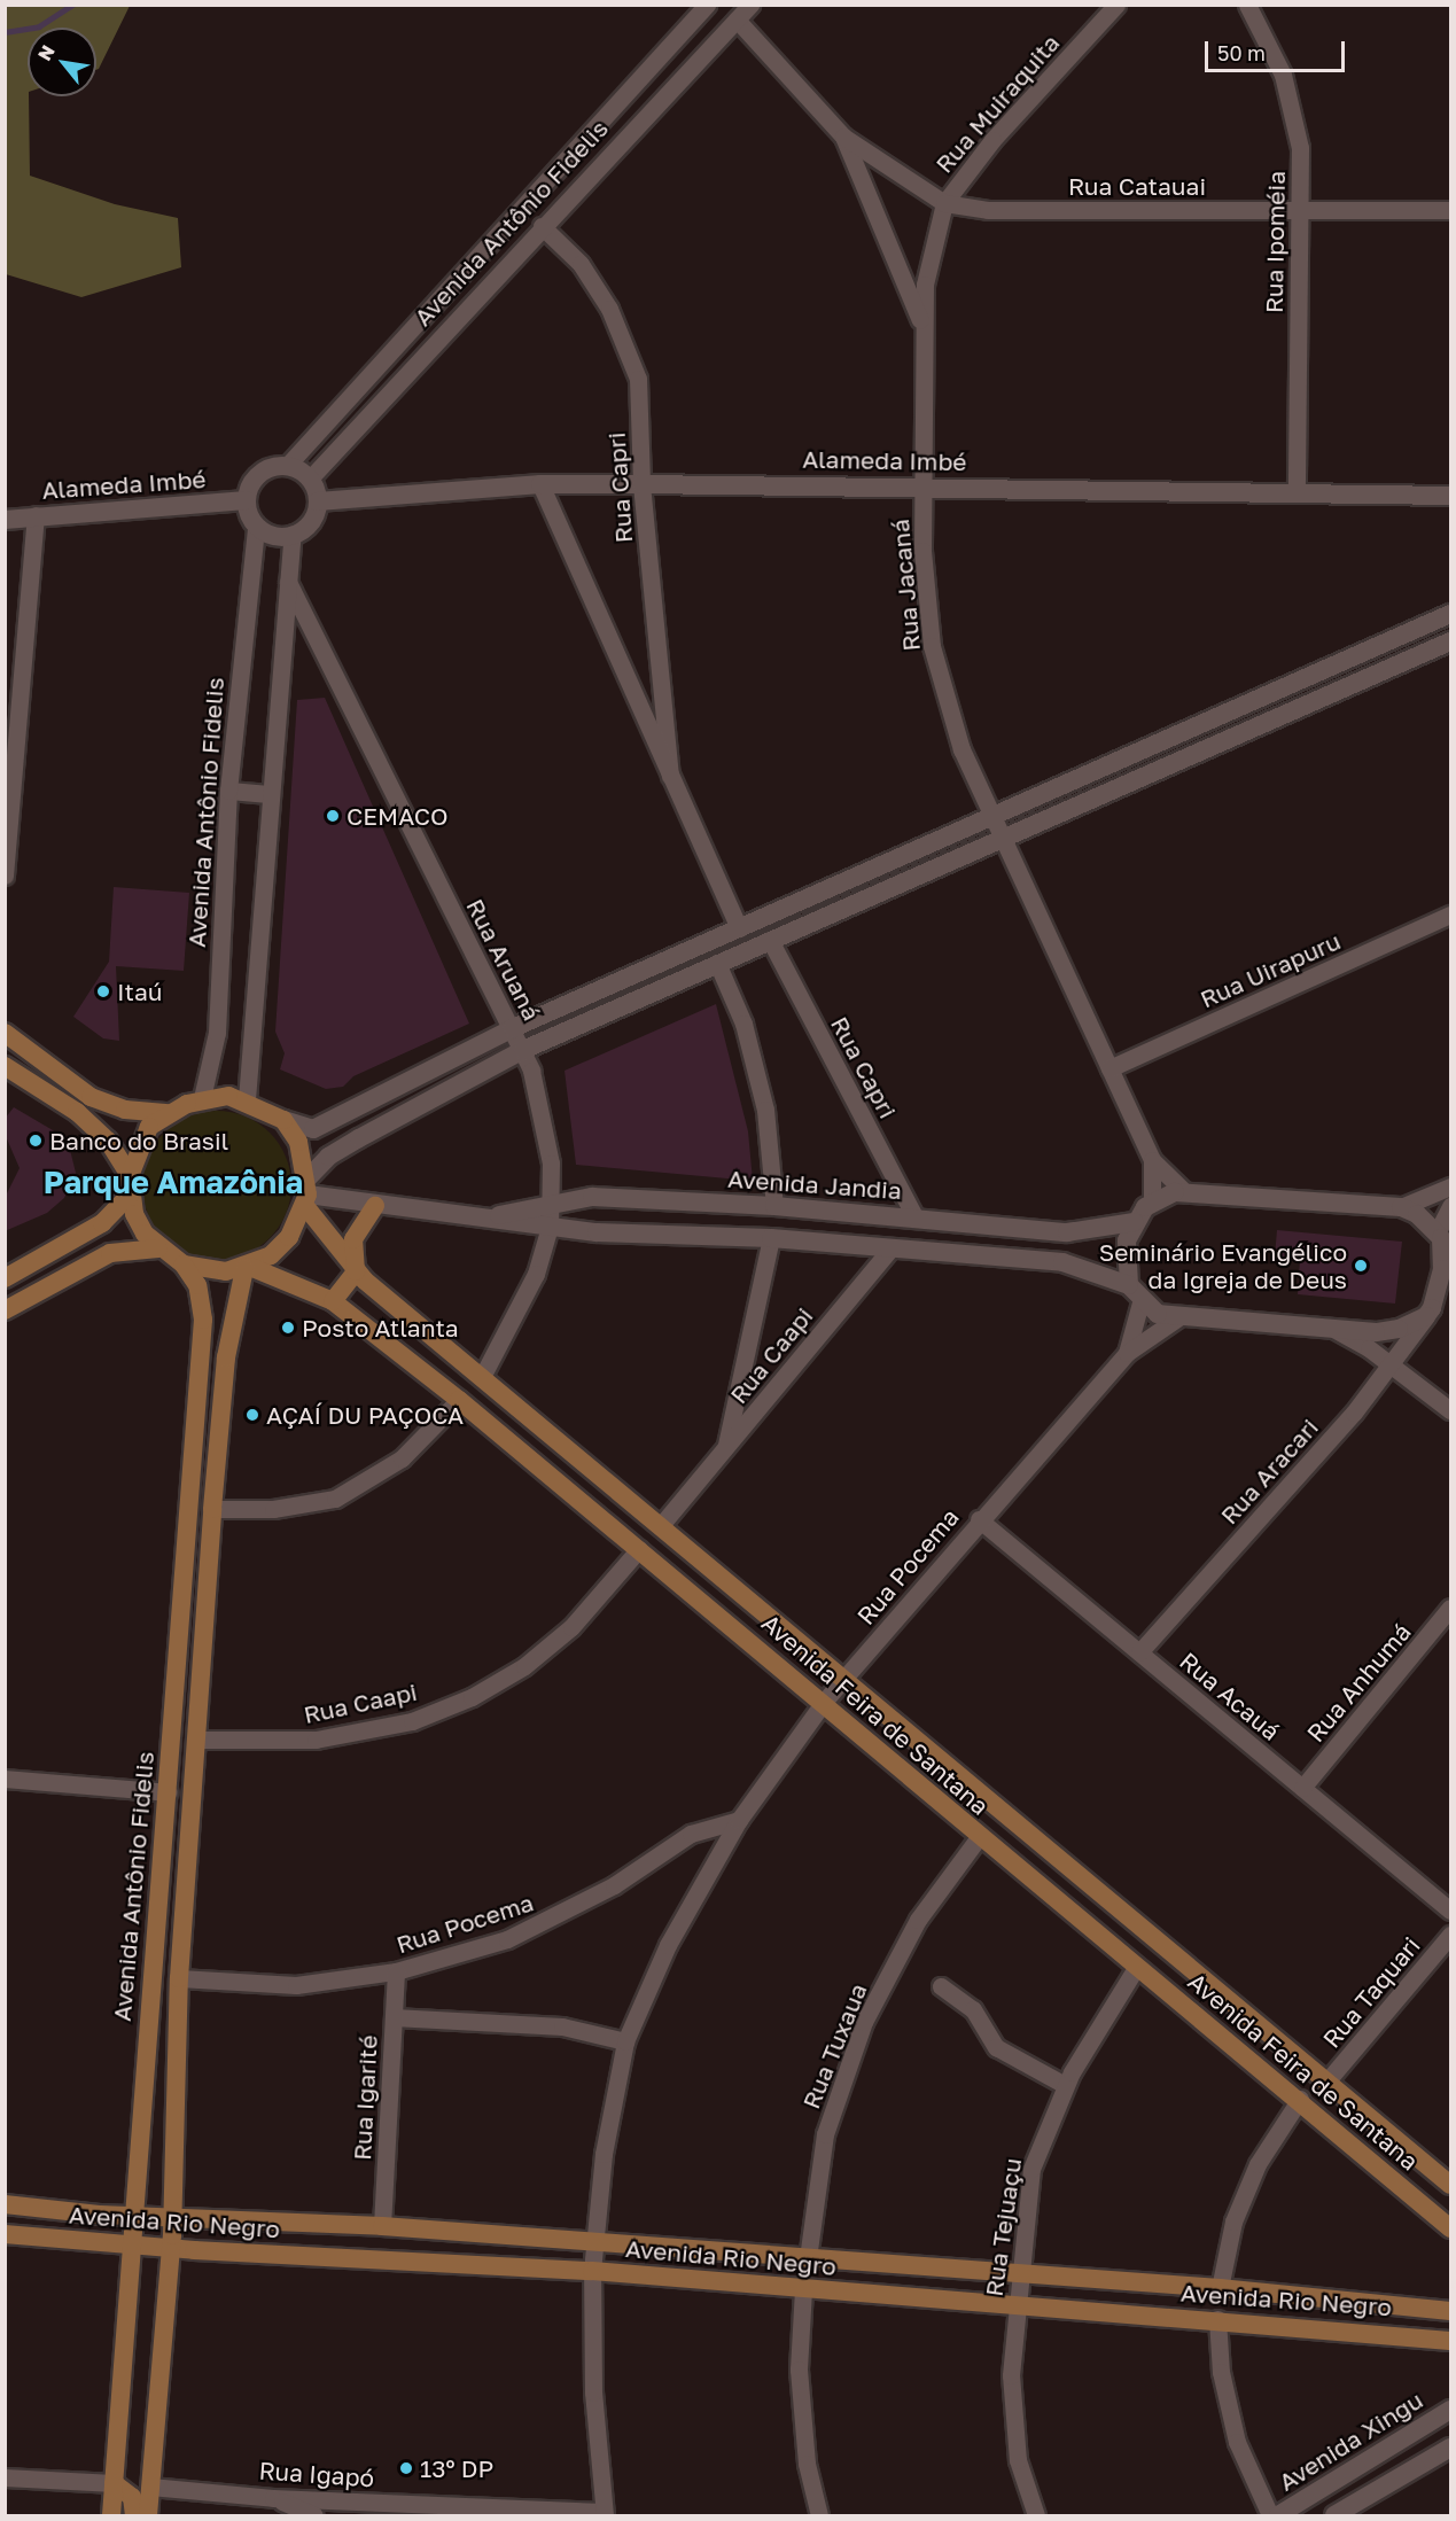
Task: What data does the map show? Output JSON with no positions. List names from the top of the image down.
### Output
{
  "streets": {
    "main road": ["Avenida Antônio Fidelis", "Avenida Feira de Santana", "Avenida Rio Negro"],
    "street": [
      "Rua Muiraquita",
      "Rua Catauai",
      "Rua Ipoméia",
      "Alameda Imbé",
      "Rua Capri",
      "Rua Jacaná",
      "Rua Aruaná",
      "Rua Uirapuru",
      "Avenida Jandia",
      "Rua Caapi",
      "Rua Aracari",
      "Rua Pocema",
      "Rua Anhumá",
      "Rua Acauá",
      "Rua Taquari",
      "Rua Tuxaua",
      "Rua Igarité",
      "Rua Tejuaçu",
      "Avenida Xingu",
      "Rua Igapó"
    ]
  },
  "crossings": [
    ["Rua Muiraquita", "Rua Catauai"],
    ["Rua Muiraquita", "Rua Jacaná"],
    ["Rua Catauai", "Rua Ipoméia"],
    ["Rua Catauai", "Rua Jacaná"],
    ["Avenida Antônio Fidelis", "Alameda Imbé"],
    ["Avenida Antônio Fidelis", "Rua Capri"],
    ["Avenida Antônio Fidelis", "Rua Jacaná"],
    ["Avenida Antônio Fidelis", "Avenida Jandia"],
    ["Avenida Antônio Fidelis", "Rua Caapi"],
    ["Avenida Antônio Fidelis", "Rua Pocema"],
    ["Avenida Antônio Fidelis", "Avenida Feira de Santana"],
    ["Avenida Antônio Fidelis", "Avenida Rio Negro"],
    ["Avenida Antônio Fidelis", "Rua Igapó"],
    ["Rua Ipoméia", "Alameda Imbé"],
    ["Alameda Imbé", "Rua Capri"],
    ["Alameda Imbé", "Rua Jacaná"],
    ["Rua Capri", "Avenida Jandia"],
    ["Rua Jacaná", "Rua Uirapuru"],
    ["Rua Aruaná", "Avenida Jandia"],
    ["Rua Aruaná", "Avenida Feira de Santana"],
    ["Avenida Jandia", "Rua Caapi"],
    ["Avenida Jandia", "Avenida Feira de Santana"],
    ["Rua Caapi", "Avenida Feira de Santana"],
    ["Rua Aracari", "Rua Acauá"],
    ["Rua Pocema", "Rua Acauá"],
    ["Rua Pocema", "Avenida Feira de Santana"],
    ["Rua Pocema", "Rua Igarité"],
    ["Rua Pocema", "Avenida Rio Negro"],
    ["Rua Pocema", "Rua Igapó"],
    ["Rua Anhumá", "Rua Acauá"],
    ["Avenida Feira de Santana", "Rua Taquari"],
    ["Avenida Feira de Santana", "Rua Tuxaua"],
    ["Avenida Feira de Santana", "Rua Tejuaçu"],
    ["Rua Tuxaua", "Avenida Rio Negro"],
    ["Rua Igarité", "Avenida Rio Negro"],
    ["Avenida Rio Negro", "Rua Tejuaçu"]
  ],
  "districts": ["Parque Amazônia"],
  "places": [
    "CEMACO",
    "Itaú",
    "Banco do Brasil",
    "Seminário Evangélico da Igreja de Deus",
    "Posto Atlanta",
    "AÇAÍ DU PAÇOCA",
    "13º DP"
  ],
  "scale_bar": "50 m",
  "north": "top left"
}
